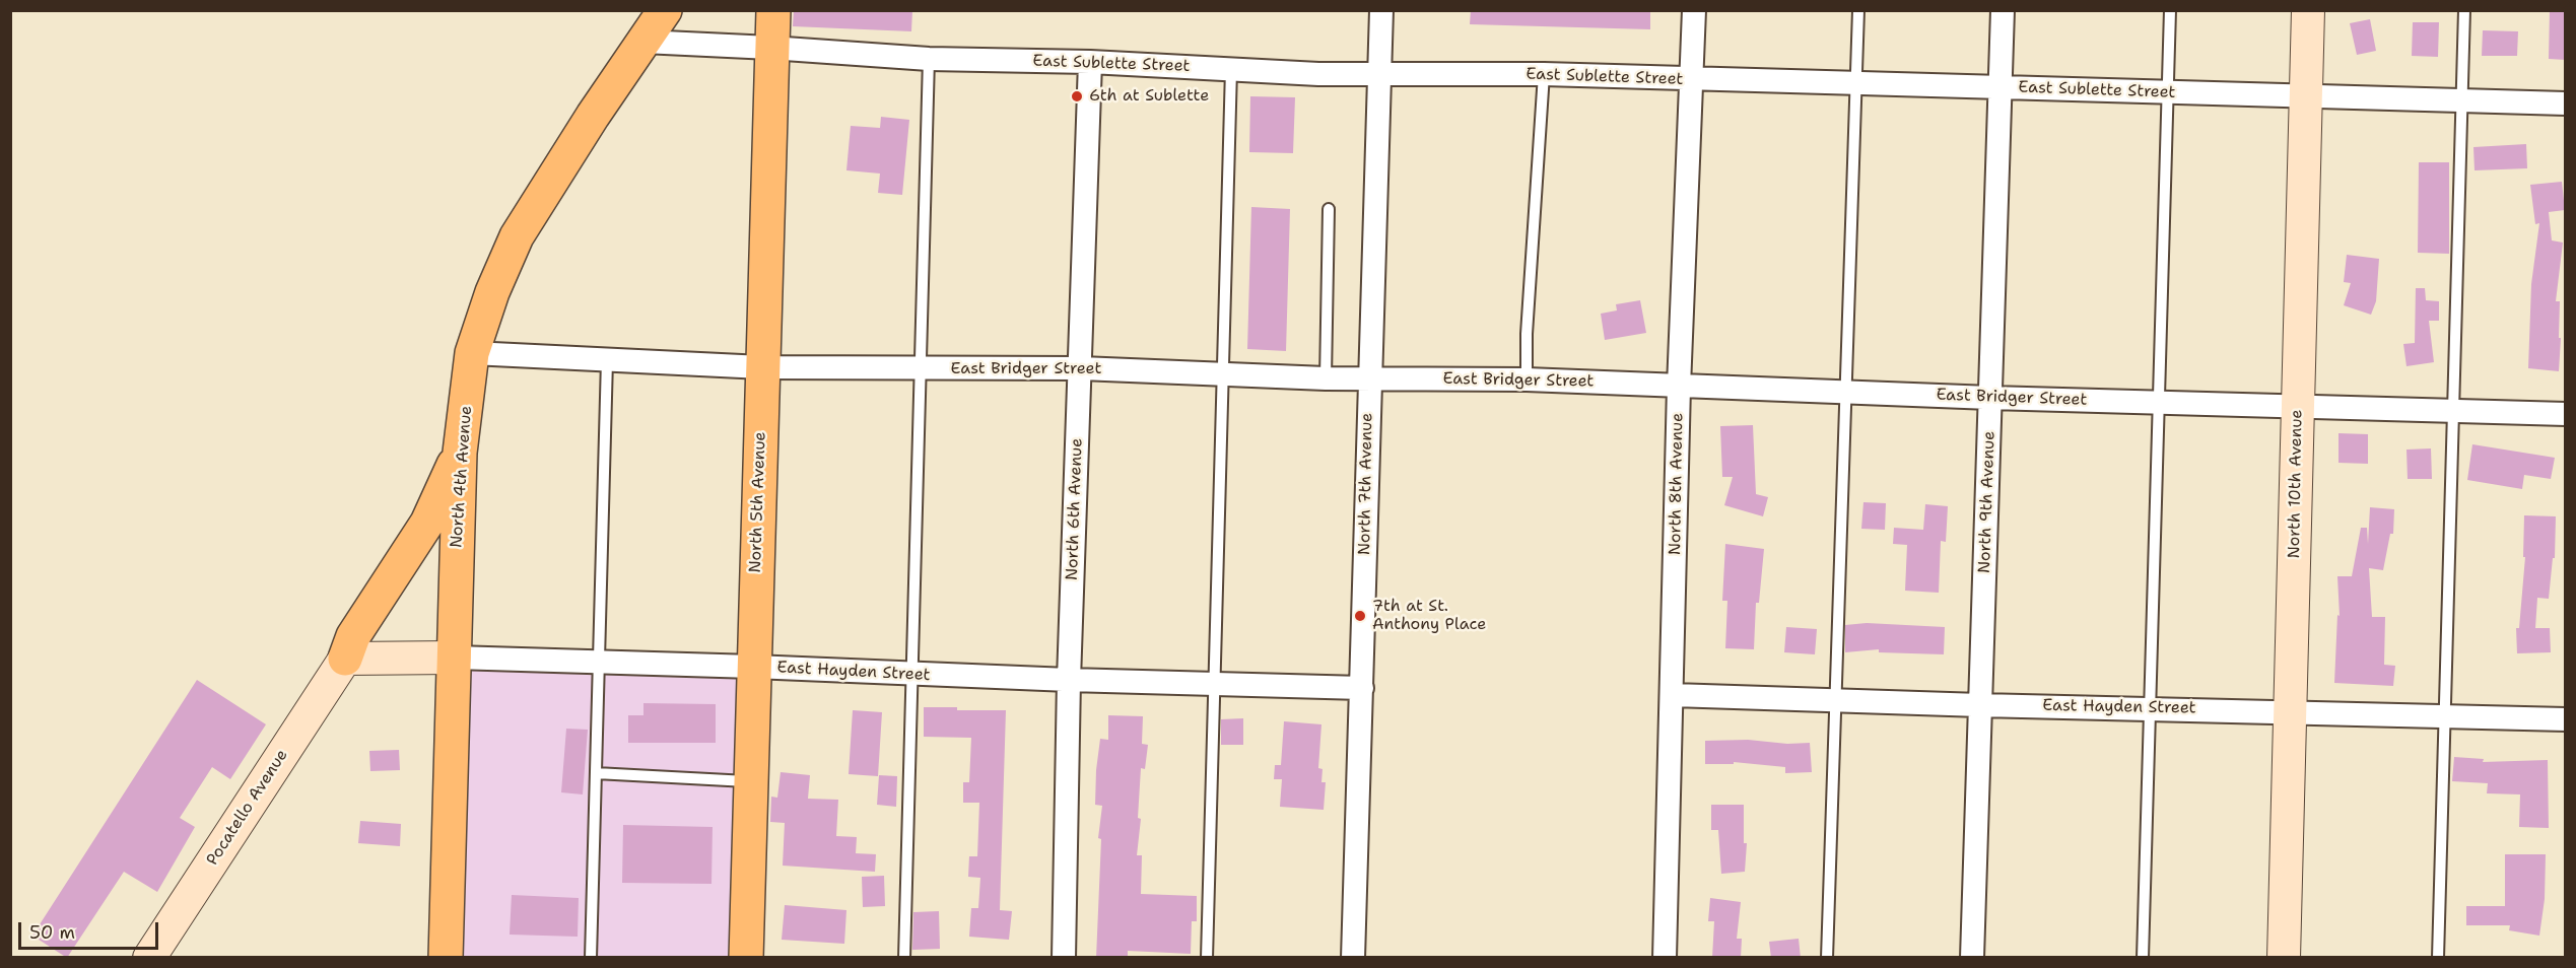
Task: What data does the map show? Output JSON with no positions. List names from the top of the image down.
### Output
{
  "streets": {
    "main road": ["North 4th Avenue", "North 5th Avenue"],
    "street": [
      "East Sublette Street",
      "East Bridger Street",
      "North 7th Avenue",
      "North 8th Avenue",
      "North 10th Avenue",
      "North 9th Avenue",
      "North 6th Avenue",
      "East Hayden Street",
      "Pocatello Avenue"
    ]
  },
  "crossings": [
    ["East Sublette Street", "North 4th Avenue"],
    ["East Sublette Street", "North 7th Avenue"],
    ["East Sublette Street", "North 8th Avenue"],
    ["East Sublette Street", "North 10th Avenue"],
    ["East Sublette Street", "North 5th Avenue"],
    ["East Sublette Street", "North 9th Avenue"],
    ["East Sublette Street", "North 6th Avenue"],
    ["East Bridger Street", "North 4th Avenue"],
    ["East Bridger Street", "North 7th Avenue"],
    ["East Bridger Street", "North 8th Avenue"],
    ["East Bridger Street", "North 10th Avenue"],
    ["East Bridger Street", "North 5th Avenue"],
    ["East Bridger Street", "North 9th Avenue"],
    ["East Bridger Street", "North 6th Avenue"],
    ["North 4th Avenue", "East Hayden Street"],
    ["North 7th Avenue", "East Hayden Street"],
    ["North 8th Avenue", "East Hayden Street"],
    ["North 10th Avenue", "East Hayden Street"],
    ["North 5th Avenue", "East Hayden Street"],
    ["North 9th Avenue", "East Hayden Street"],
    ["North 6th Avenue", "East Hayden Street"],
    ["East Hayden Street", "Pocatello Avenue"]
  ],
  "places": ["6th at Sublette", "7th at St. Anthony Place"],
  "scale_bar": "50 m"
}
